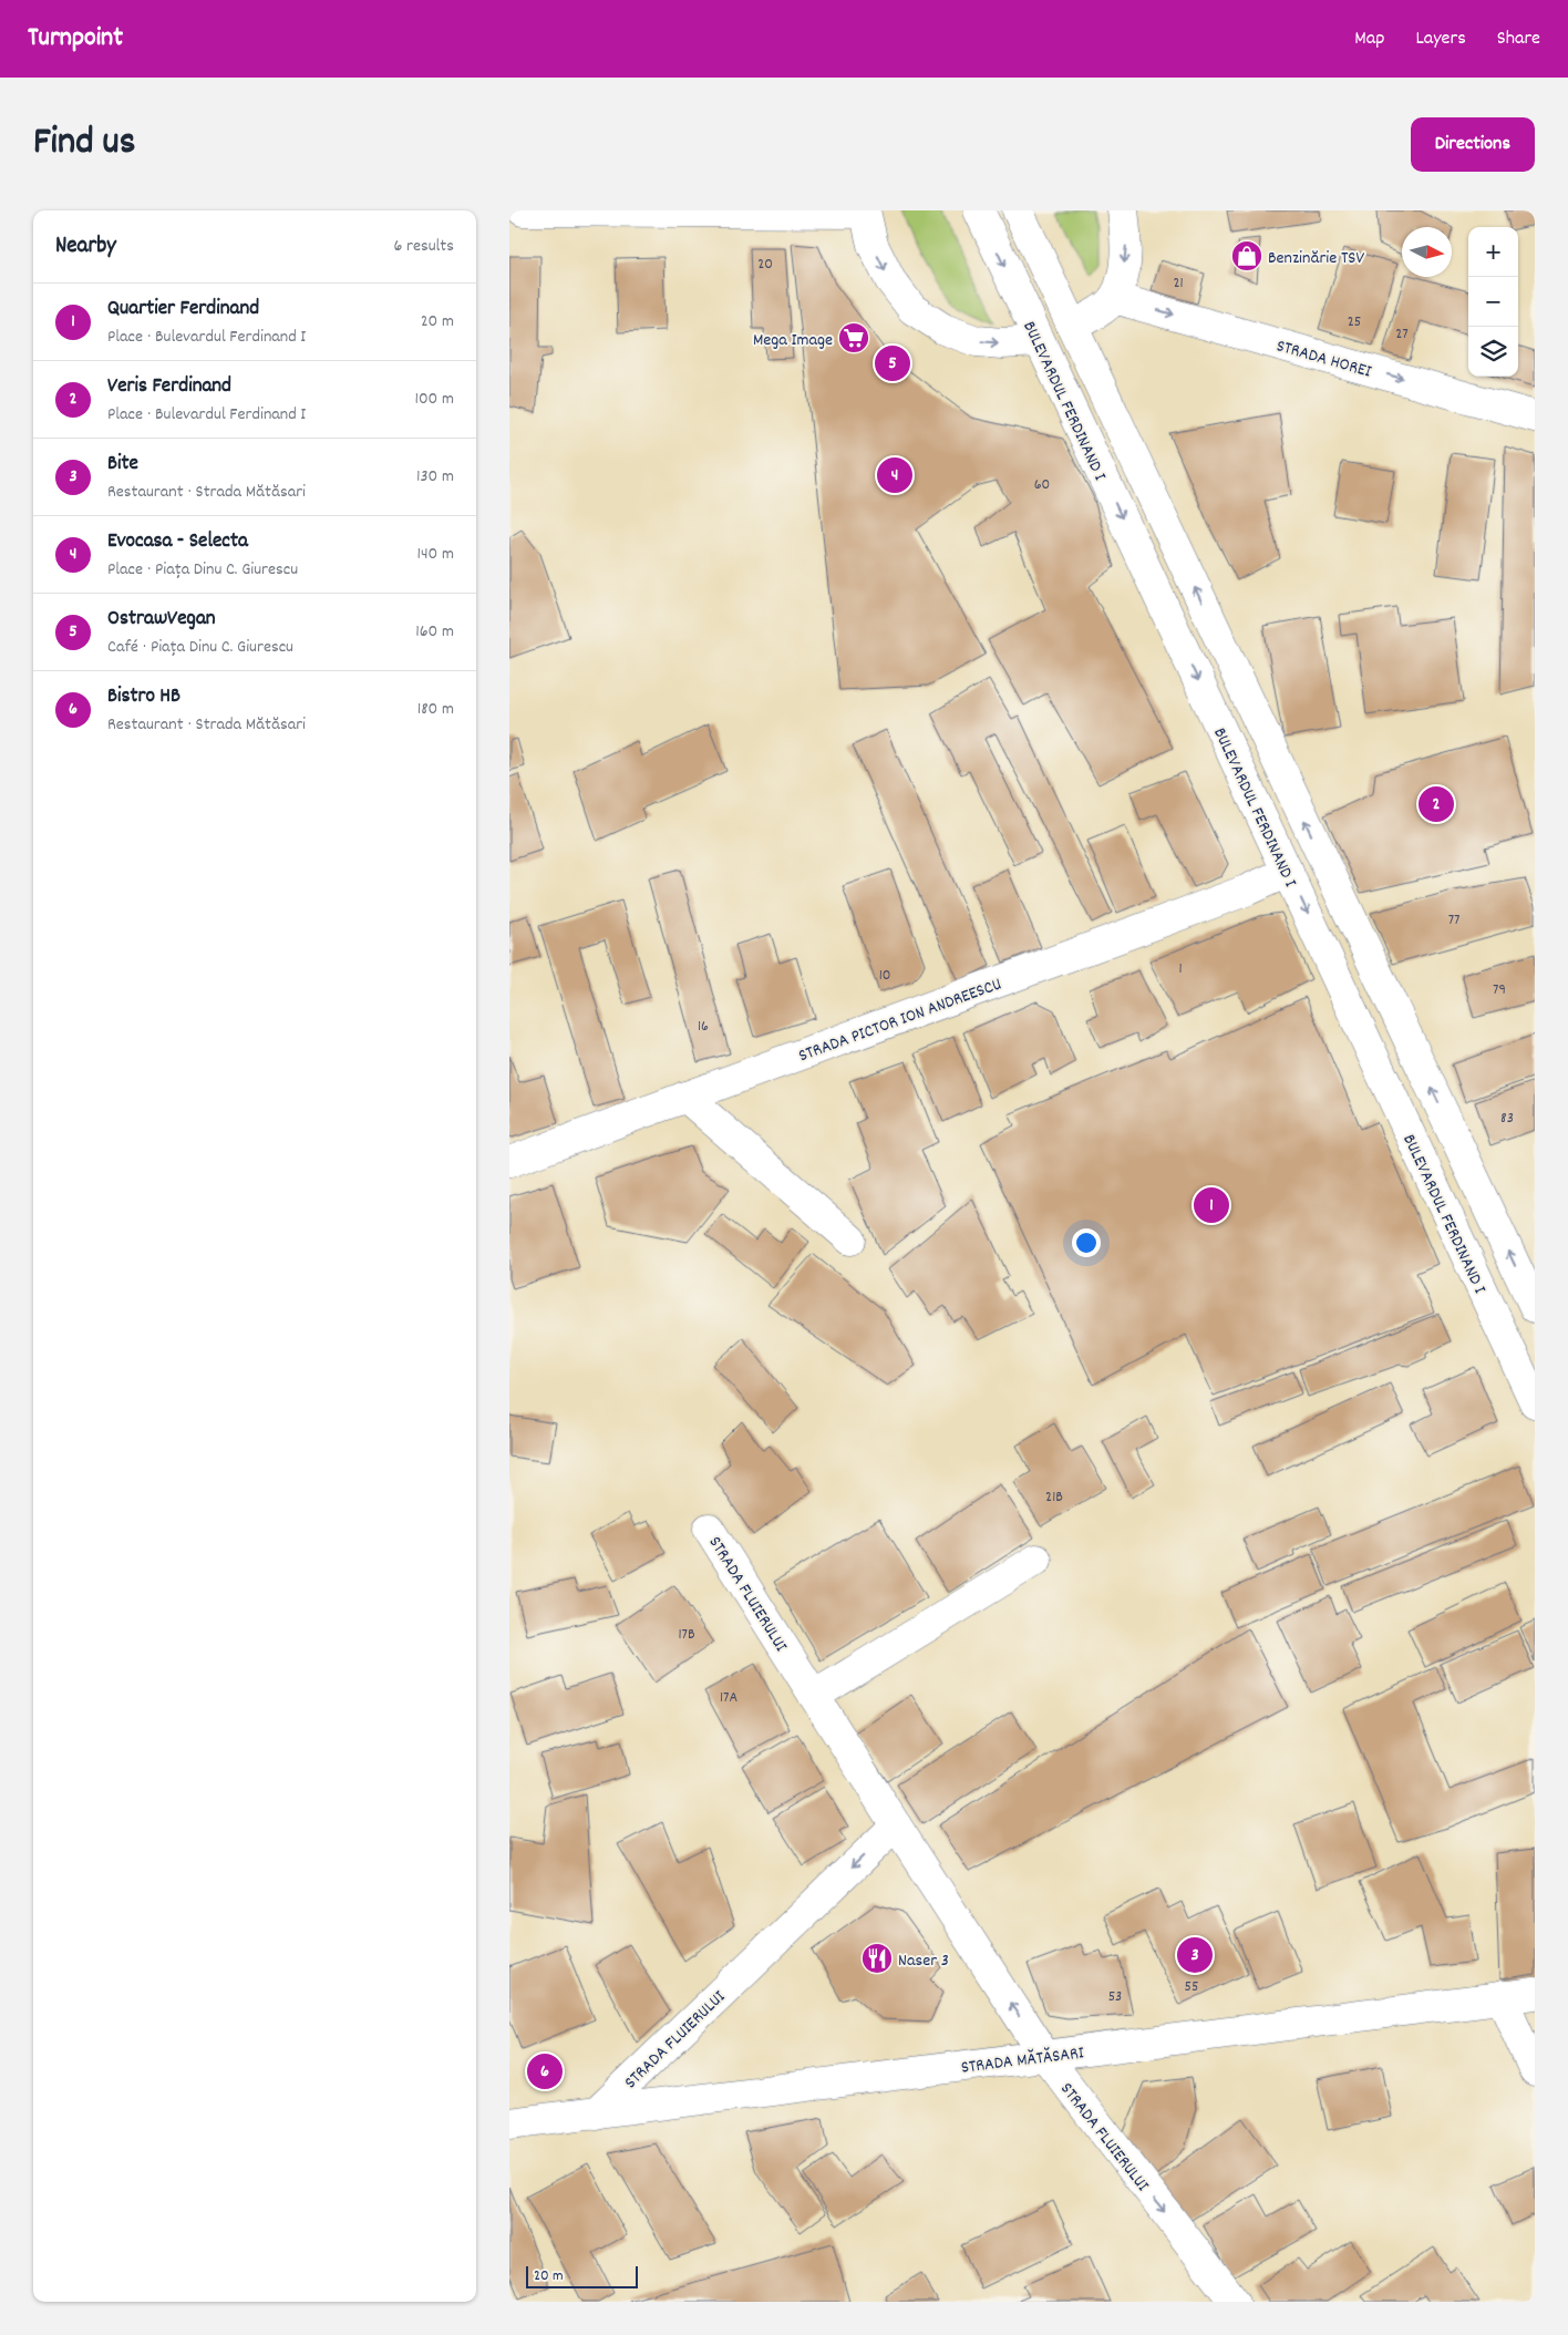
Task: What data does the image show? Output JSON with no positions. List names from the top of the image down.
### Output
{
  "streets": {
    "street": [
      "STRADA HOREI",
      "BULEVARDUL FERDINAND I",
      "STRADA PICTOR ION ANDREESCU",
      "STRADA FLUIERULUI",
      "STRADA MĂTĂSARI"
    ]
  },
  "crossings": [
    ["BULEVARDUL FERDINAND I", "STRADA PICTOR ION ANDREESCU"],
    ["STRADA FLUIERULUI", "STRADA MĂTĂSARI"]
  ],
  "one_way": ["STRADA HOREI"],
  "places": {
    "shop": ["Benzinărie TSV"],
    "supermarket": ["Mega Image"],
    "restaurant": ["Naser 3"]
  },
  "house_numbers": [
    "20",
    "21",
    "25",
    "27",
    "60",
    "77",
    "1",
    "10",
    "79",
    "16",
    "83",
    "21B",
    "17B",
    "17A",
    "55",
    "53"
  ],
  "scale_bar": "20 m",
  "north": "right",
  "page": {
    "header": "Turnpoint",
    "nav": ["Map", "Layers", "Share"],
    "title": "Find us",
    "buttons": "Directions",
    "heading": ["Nearby", "6 results"],
    "map_buttons": ["+", "−"],
    "list": [
      {
        "mark": "1",
        "name": "Quartier Ferdinand",
        "note": "Place · Bulevardul Ferdinand I",
        "value": "20 m"
      },
      {
        "mark": "2",
        "name": "Veris Ferdinand",
        "note": "Place · Bulevardul Ferdinand I",
        "value": "100 m"
      },
      {
        "mark": "3",
        "name": "Bite",
        "note": "Restaurant · Strada Mătăsari",
        "value": "130 m"
      },
      {
        "mark": "4",
        "name": "Evocasa - Selecta",
        "note": "Place · Piața Dinu C. Giurescu",
        "value": "140 m"
      },
      {
        "mark": "5",
        "name": "OstrawVegan",
        "note": "Café · Piața Dinu C. Giurescu",
        "value": "160 m"
      },
      {
        "mark": "6",
        "name": "Bistro HB",
        "note": "Restaurant · Strada Mătăsari",
        "value": "180 m"
      }
    ],
    "pins": [
      "5",
      "4",
      "2",
      "1",
      "3",
      "6"
    ],
    "scale": "20 m"
  }
}
